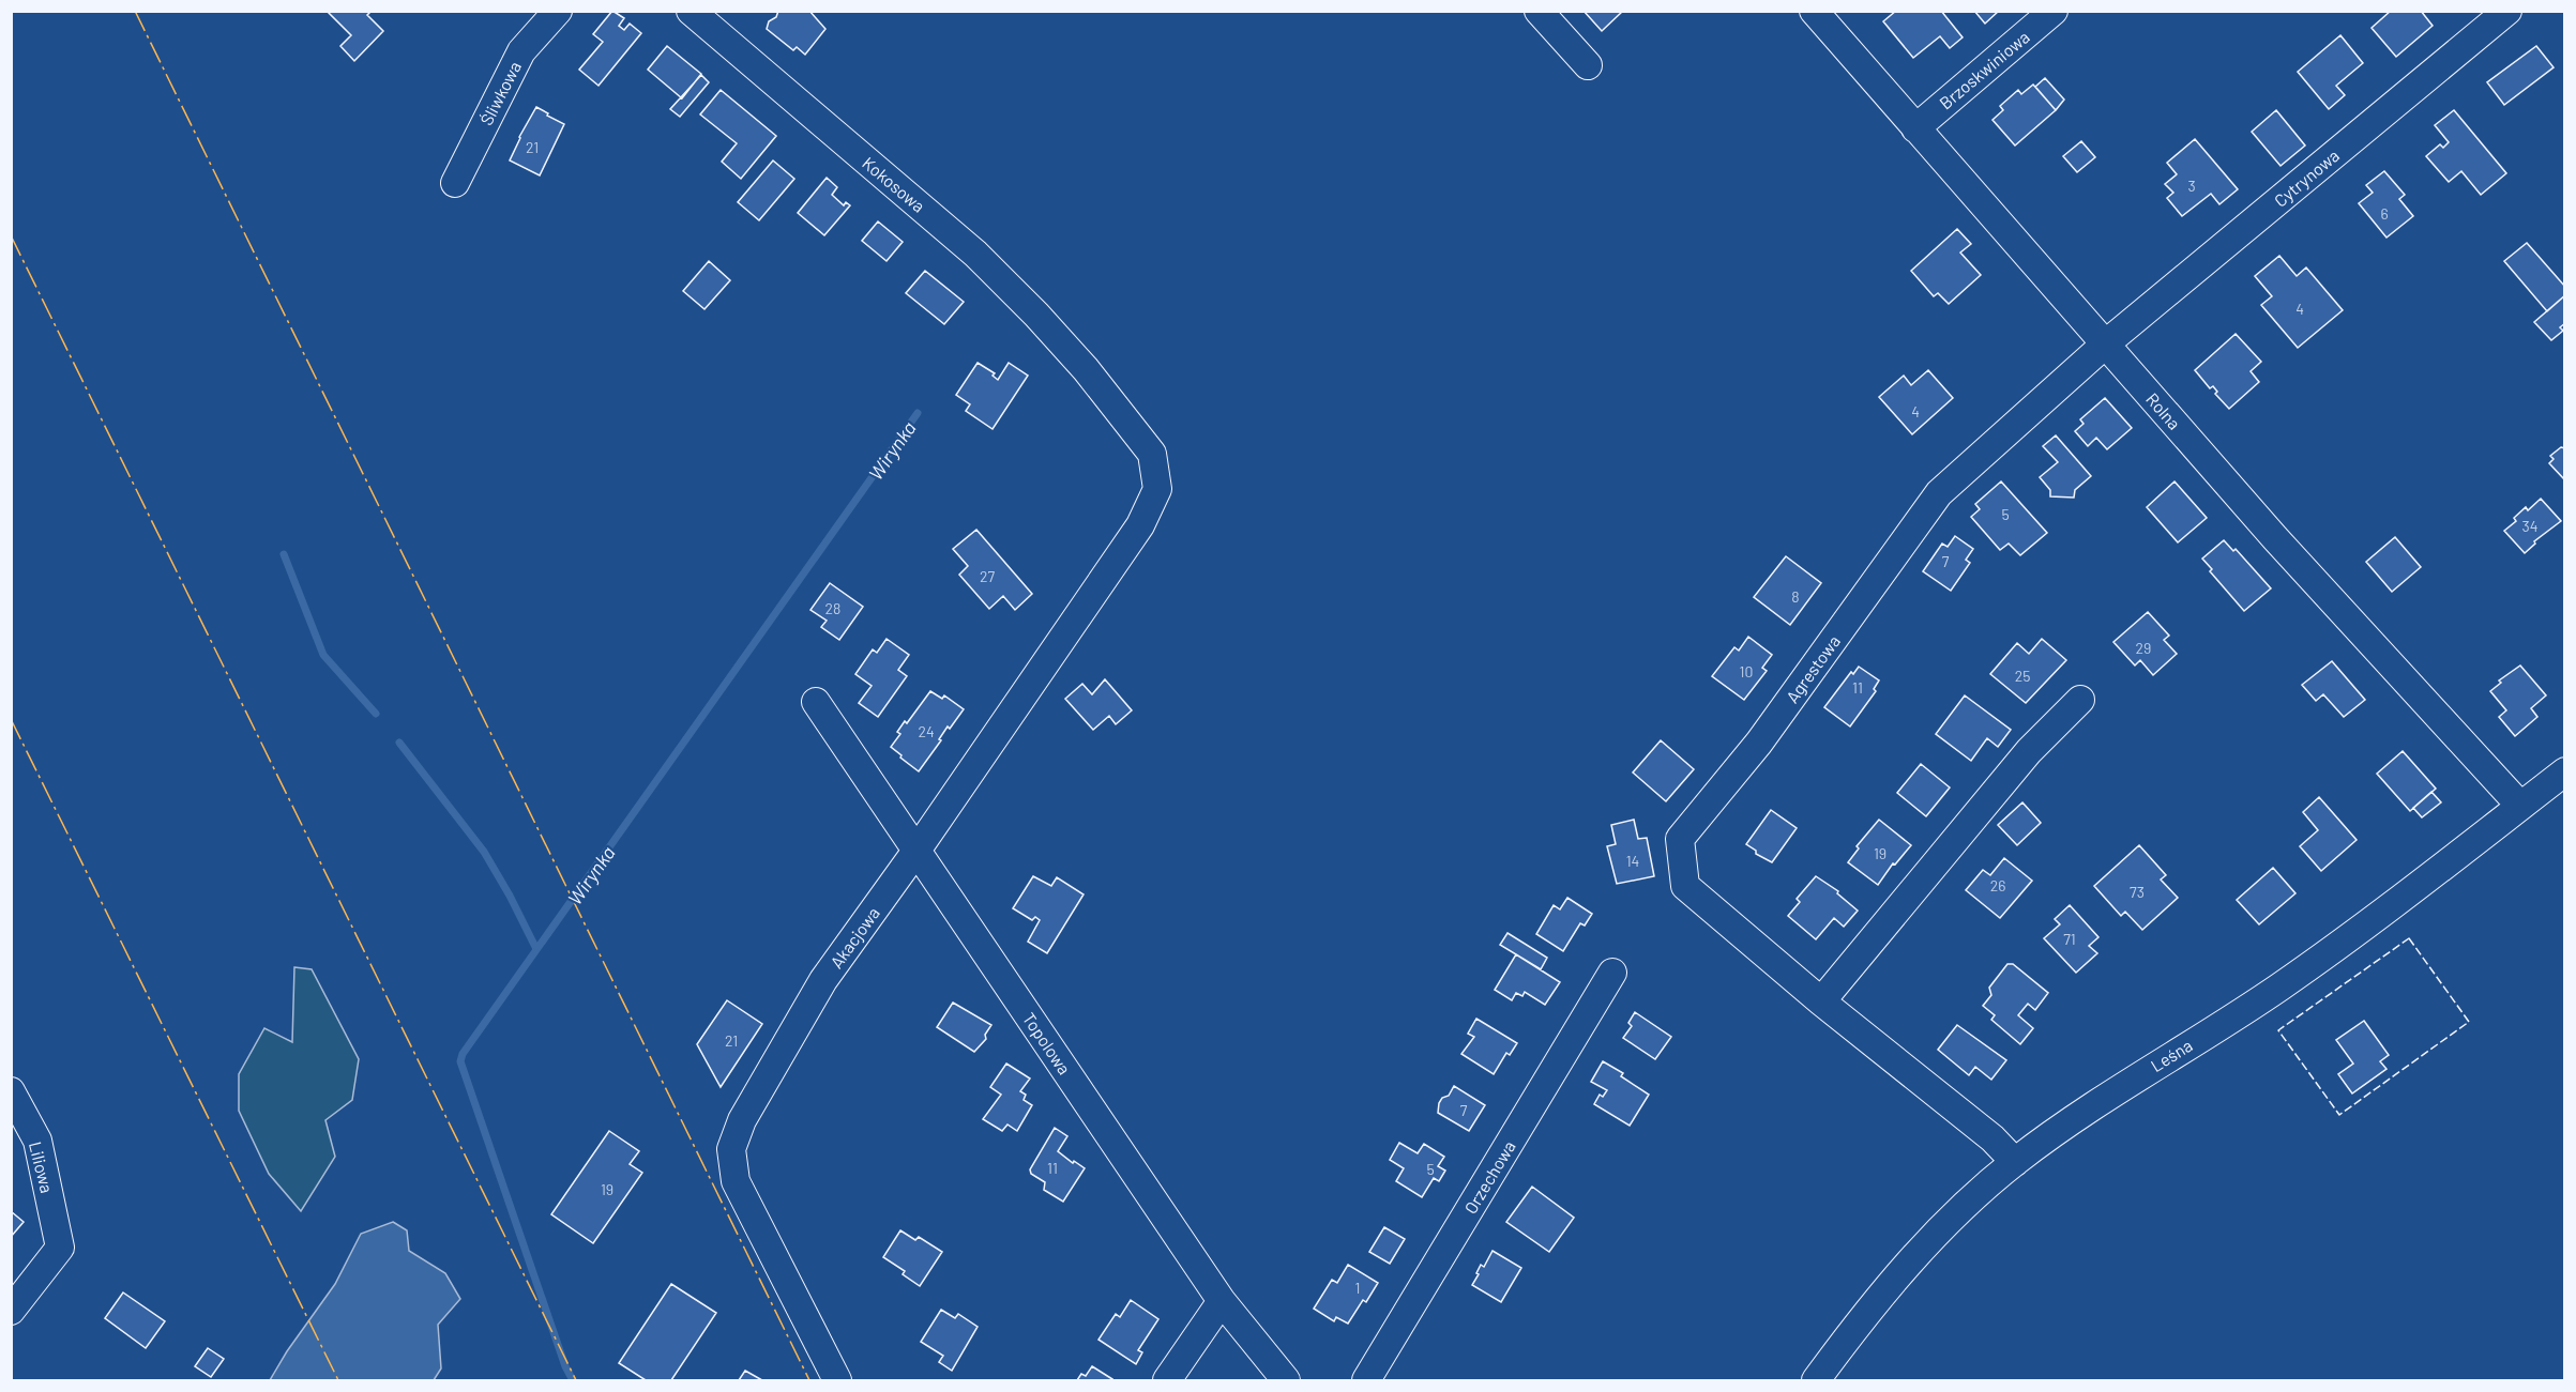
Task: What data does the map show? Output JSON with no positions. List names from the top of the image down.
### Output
{
  "streets": {
    "street": [
      "Brzoskwiniowa",
      "Śliwkowa",
      "Cytrynowa",
      "Kokosowa",
      "Rolna",
      "Agrestowa",
      "Akacjowa",
      "Topolowa",
      "Leśna",
      "Liliowa",
      "Orzechowa"
    ]
  },
  "crossings": [
    ["Brzoskwiniowa", "Rolna"],
    ["Cytrynowa", "Rolna"],
    ["Cytrynowa", "Agrestowa"],
    ["Kokosowa", "Akacjowa"],
    ["Rolna", "Agrestowa"],
    ["Rolna", "Leśna"],
    ["Agrestowa", "Leśna"],
    ["Akacjowa", "Topolowa"]
  ],
  "water": ["Wirynka"],
  "house_numbers": [
    "21",
    "3",
    "6",
    "4",
    "4",
    "5",
    "34",
    "7",
    "27",
    "8",
    "28",
    "29",
    "10",
    "25",
    "11",
    "24",
    "19",
    "14",
    "26",
    "73",
    "71",
    "21",
    "7",
    "11",
    "5",
    "19",
    "1"
  ]
}
